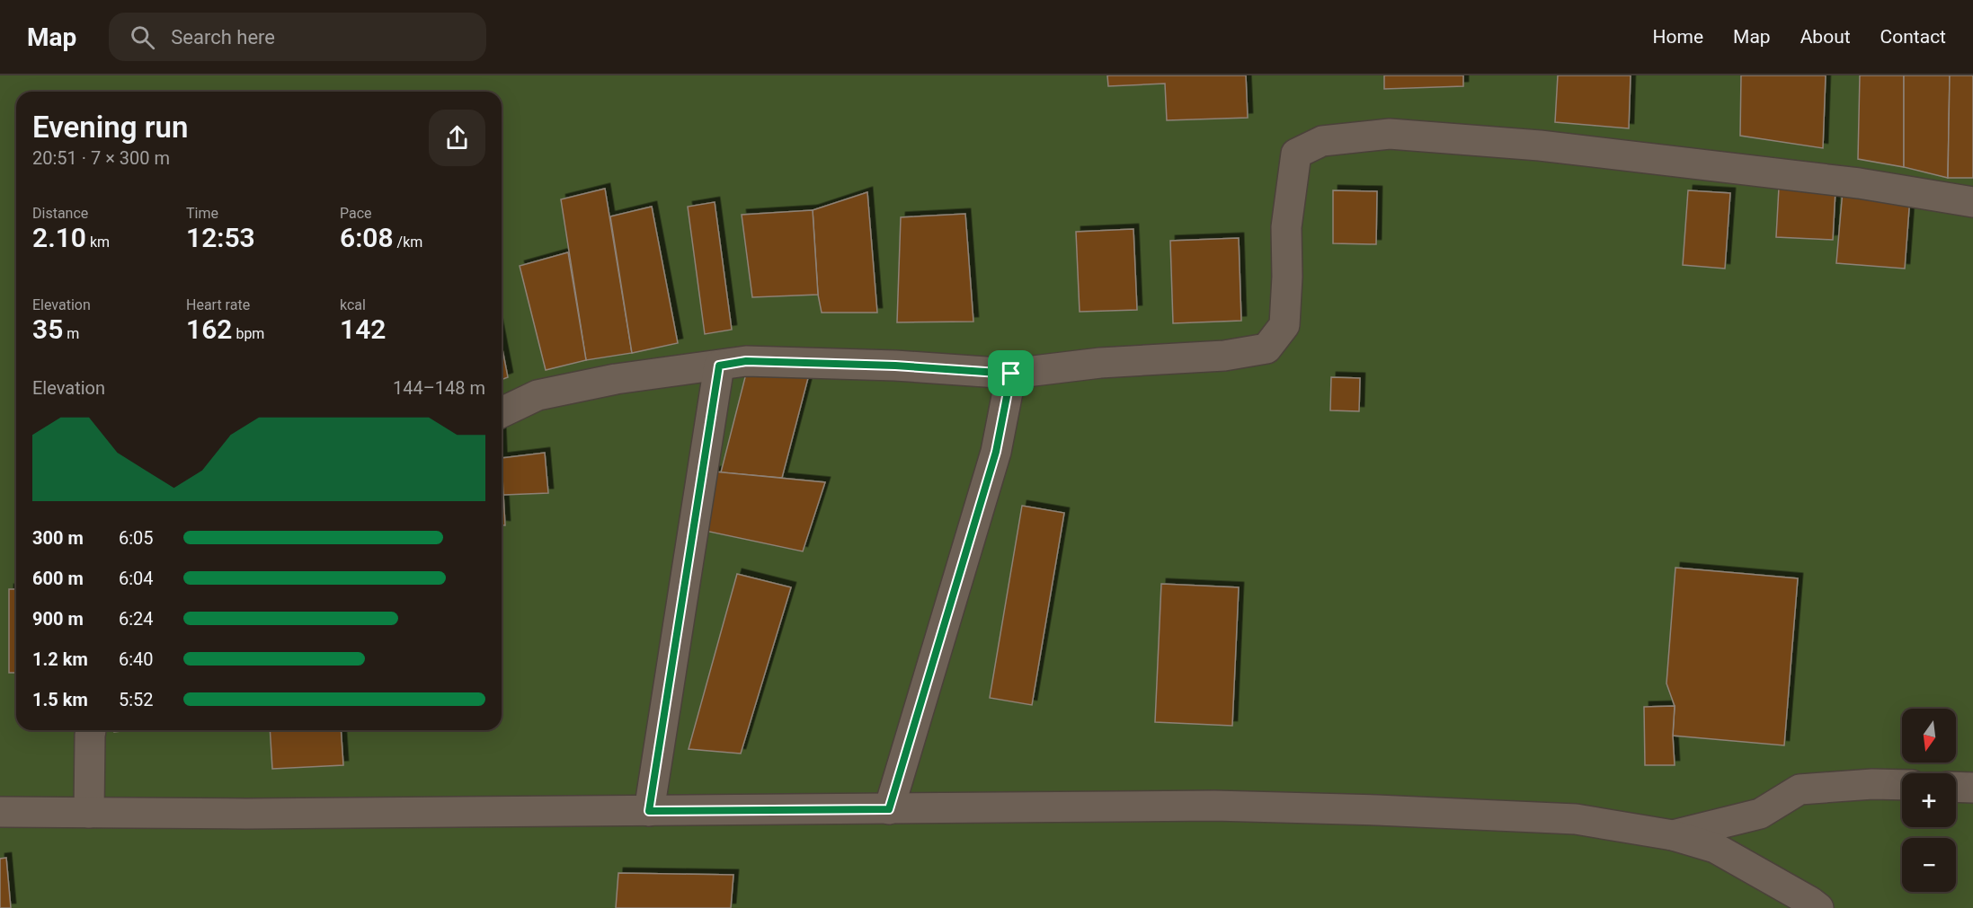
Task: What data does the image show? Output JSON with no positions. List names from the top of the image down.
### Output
{
  "north": "bottom",
  "page": {
    "header": "Map",
    "search": "Search here",
    "nav": [
      "Home",
      "Map",
      "About",
      "Contact"
    ],
    "heading": ["Evening run", "20:51 · 7 × 300 m"],
    "stats": [
      ["Distance", "2.10 km"],
      ["Time", "12:53"],
      ["Pace", "6:08 /km"],
      ["Elevation", "35 m"],
      ["Heart rate", "162 bpm"],
      ["kcal", "142"]
    ],
    "chart": ["Elevation", "144–148 m"],
    "list": [
      {
        "name": "300 m",
        "note": "6:05"
      },
      {
        "name": "600 m",
        "note": "6:04"
      },
      {
        "name": "900 m",
        "note": "6:24"
      },
      {
        "name": "1.2 km",
        "note": "6:40"
      },
      {
        "name": "1.5 km",
        "note": "5:52"
      }
    ],
    "map_buttons": ["+", "−"]
  }
}
